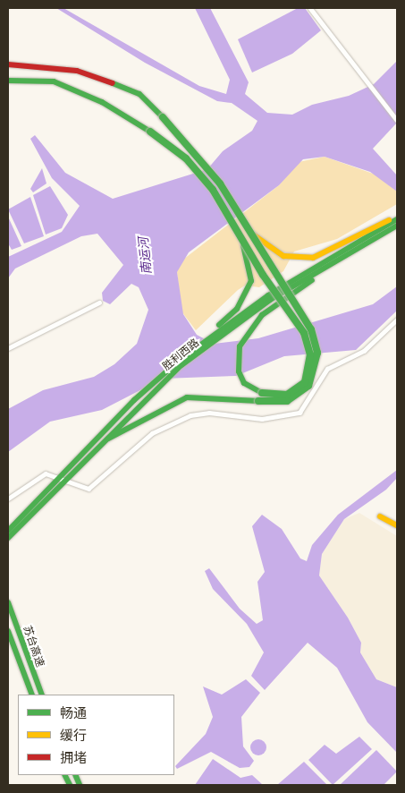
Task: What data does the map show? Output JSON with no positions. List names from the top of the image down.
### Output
{
  "streets": {
    "main road": ["胜利西路", "苏台高速"]
  },
  "water": ["南运河"],
  "legend": ["畅通", "缓行", "拥堵"]
}
